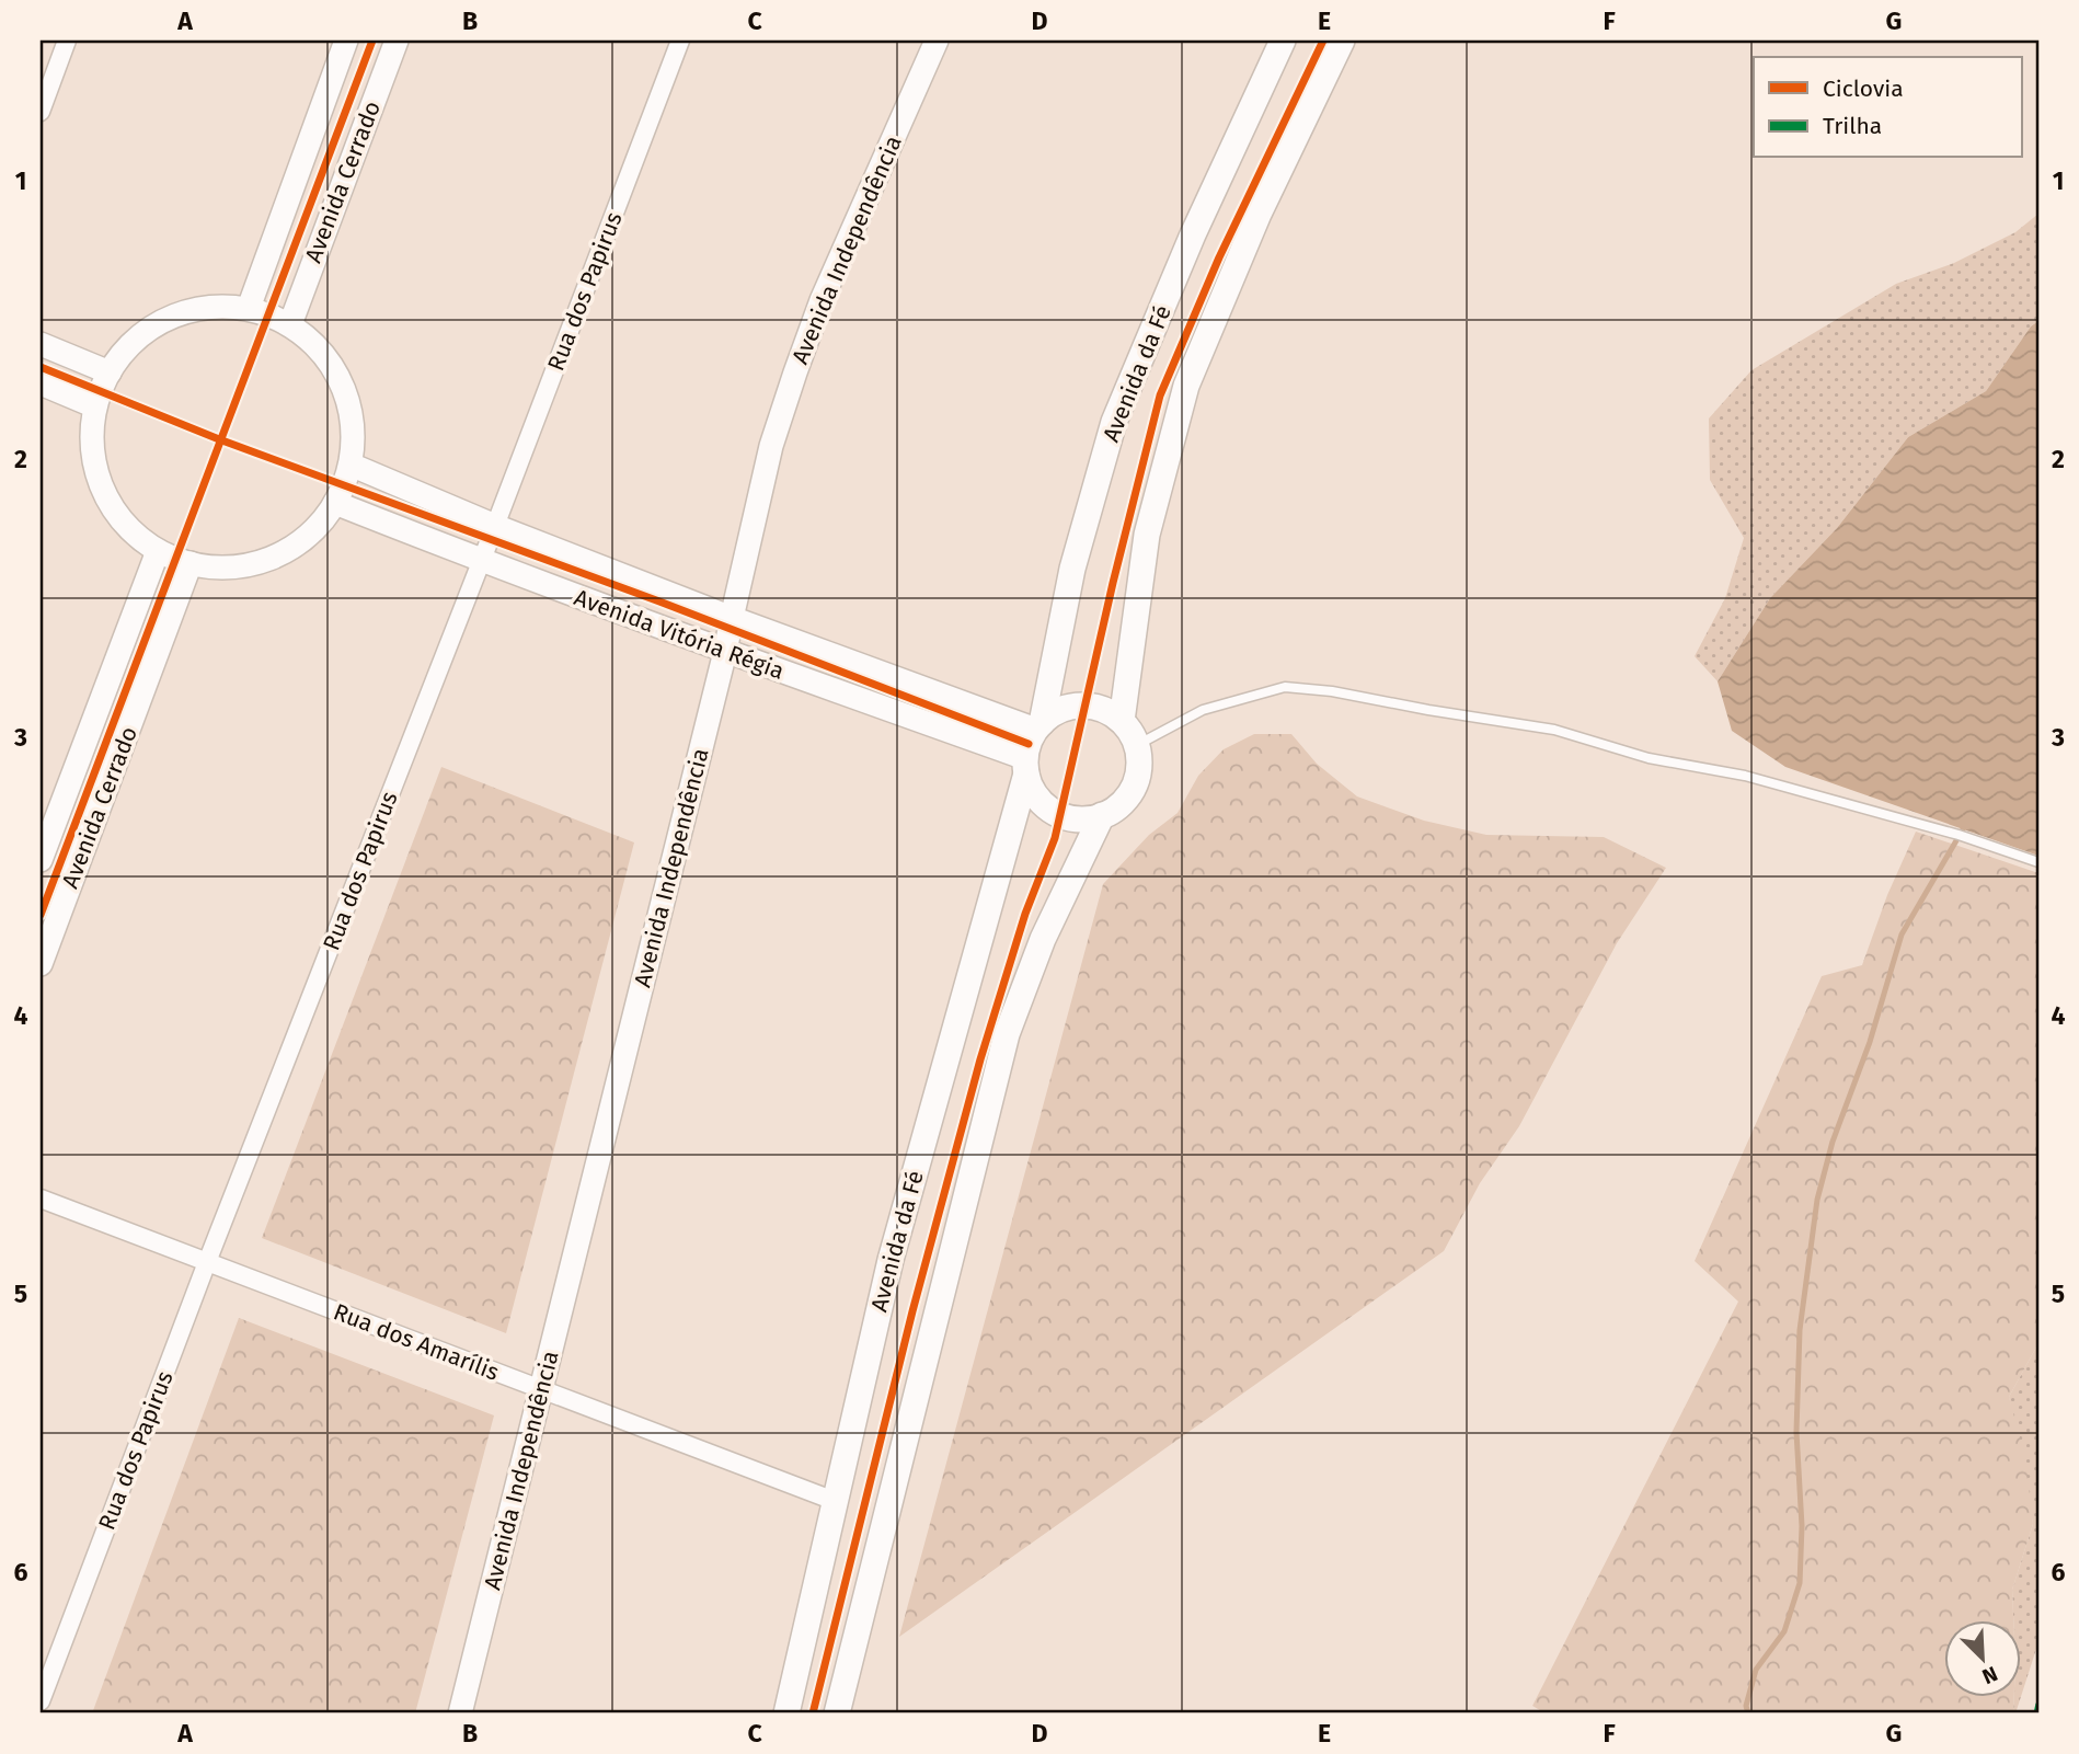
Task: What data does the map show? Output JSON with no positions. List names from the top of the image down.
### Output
{
  "streets": {
    "main road": ["Avenida da Fé"],
    "street": [
      "Avenida Cerrado",
      "Avenida Independência",
      "Rua dos Papirus",
      "Avenida Vitória Régia",
      "Rua dos Amarílis"
    ]
  },
  "crossings": [
    ["Avenida Cerrado", "Avenida Vitória Régia"],
    ["Avenida Independência", "Avenida Vitória Régia"],
    ["Avenida Independência", "Rua dos Amarílis"],
    ["Rua dos Papirus", "Avenida Vitória Régia"],
    ["Rua dos Papirus", "Rua dos Amarílis"],
    ["Avenida da Fé", "Avenida Vitória Régia"],
    ["Avenida da Fé", "Rua dos Amarílis"]
  ],
  "legend": ["Ciclovia", "Trilha"],
  "north": "bottom right",
  "grid": {
    "columns": [
      "A",
      "B",
      "C",
      "D",
      "E",
      "F",
      "G"
    ],
    "rows": [
      "1",
      "2",
      "3",
      "4",
      "5",
      "6"
    ]
  }
}
